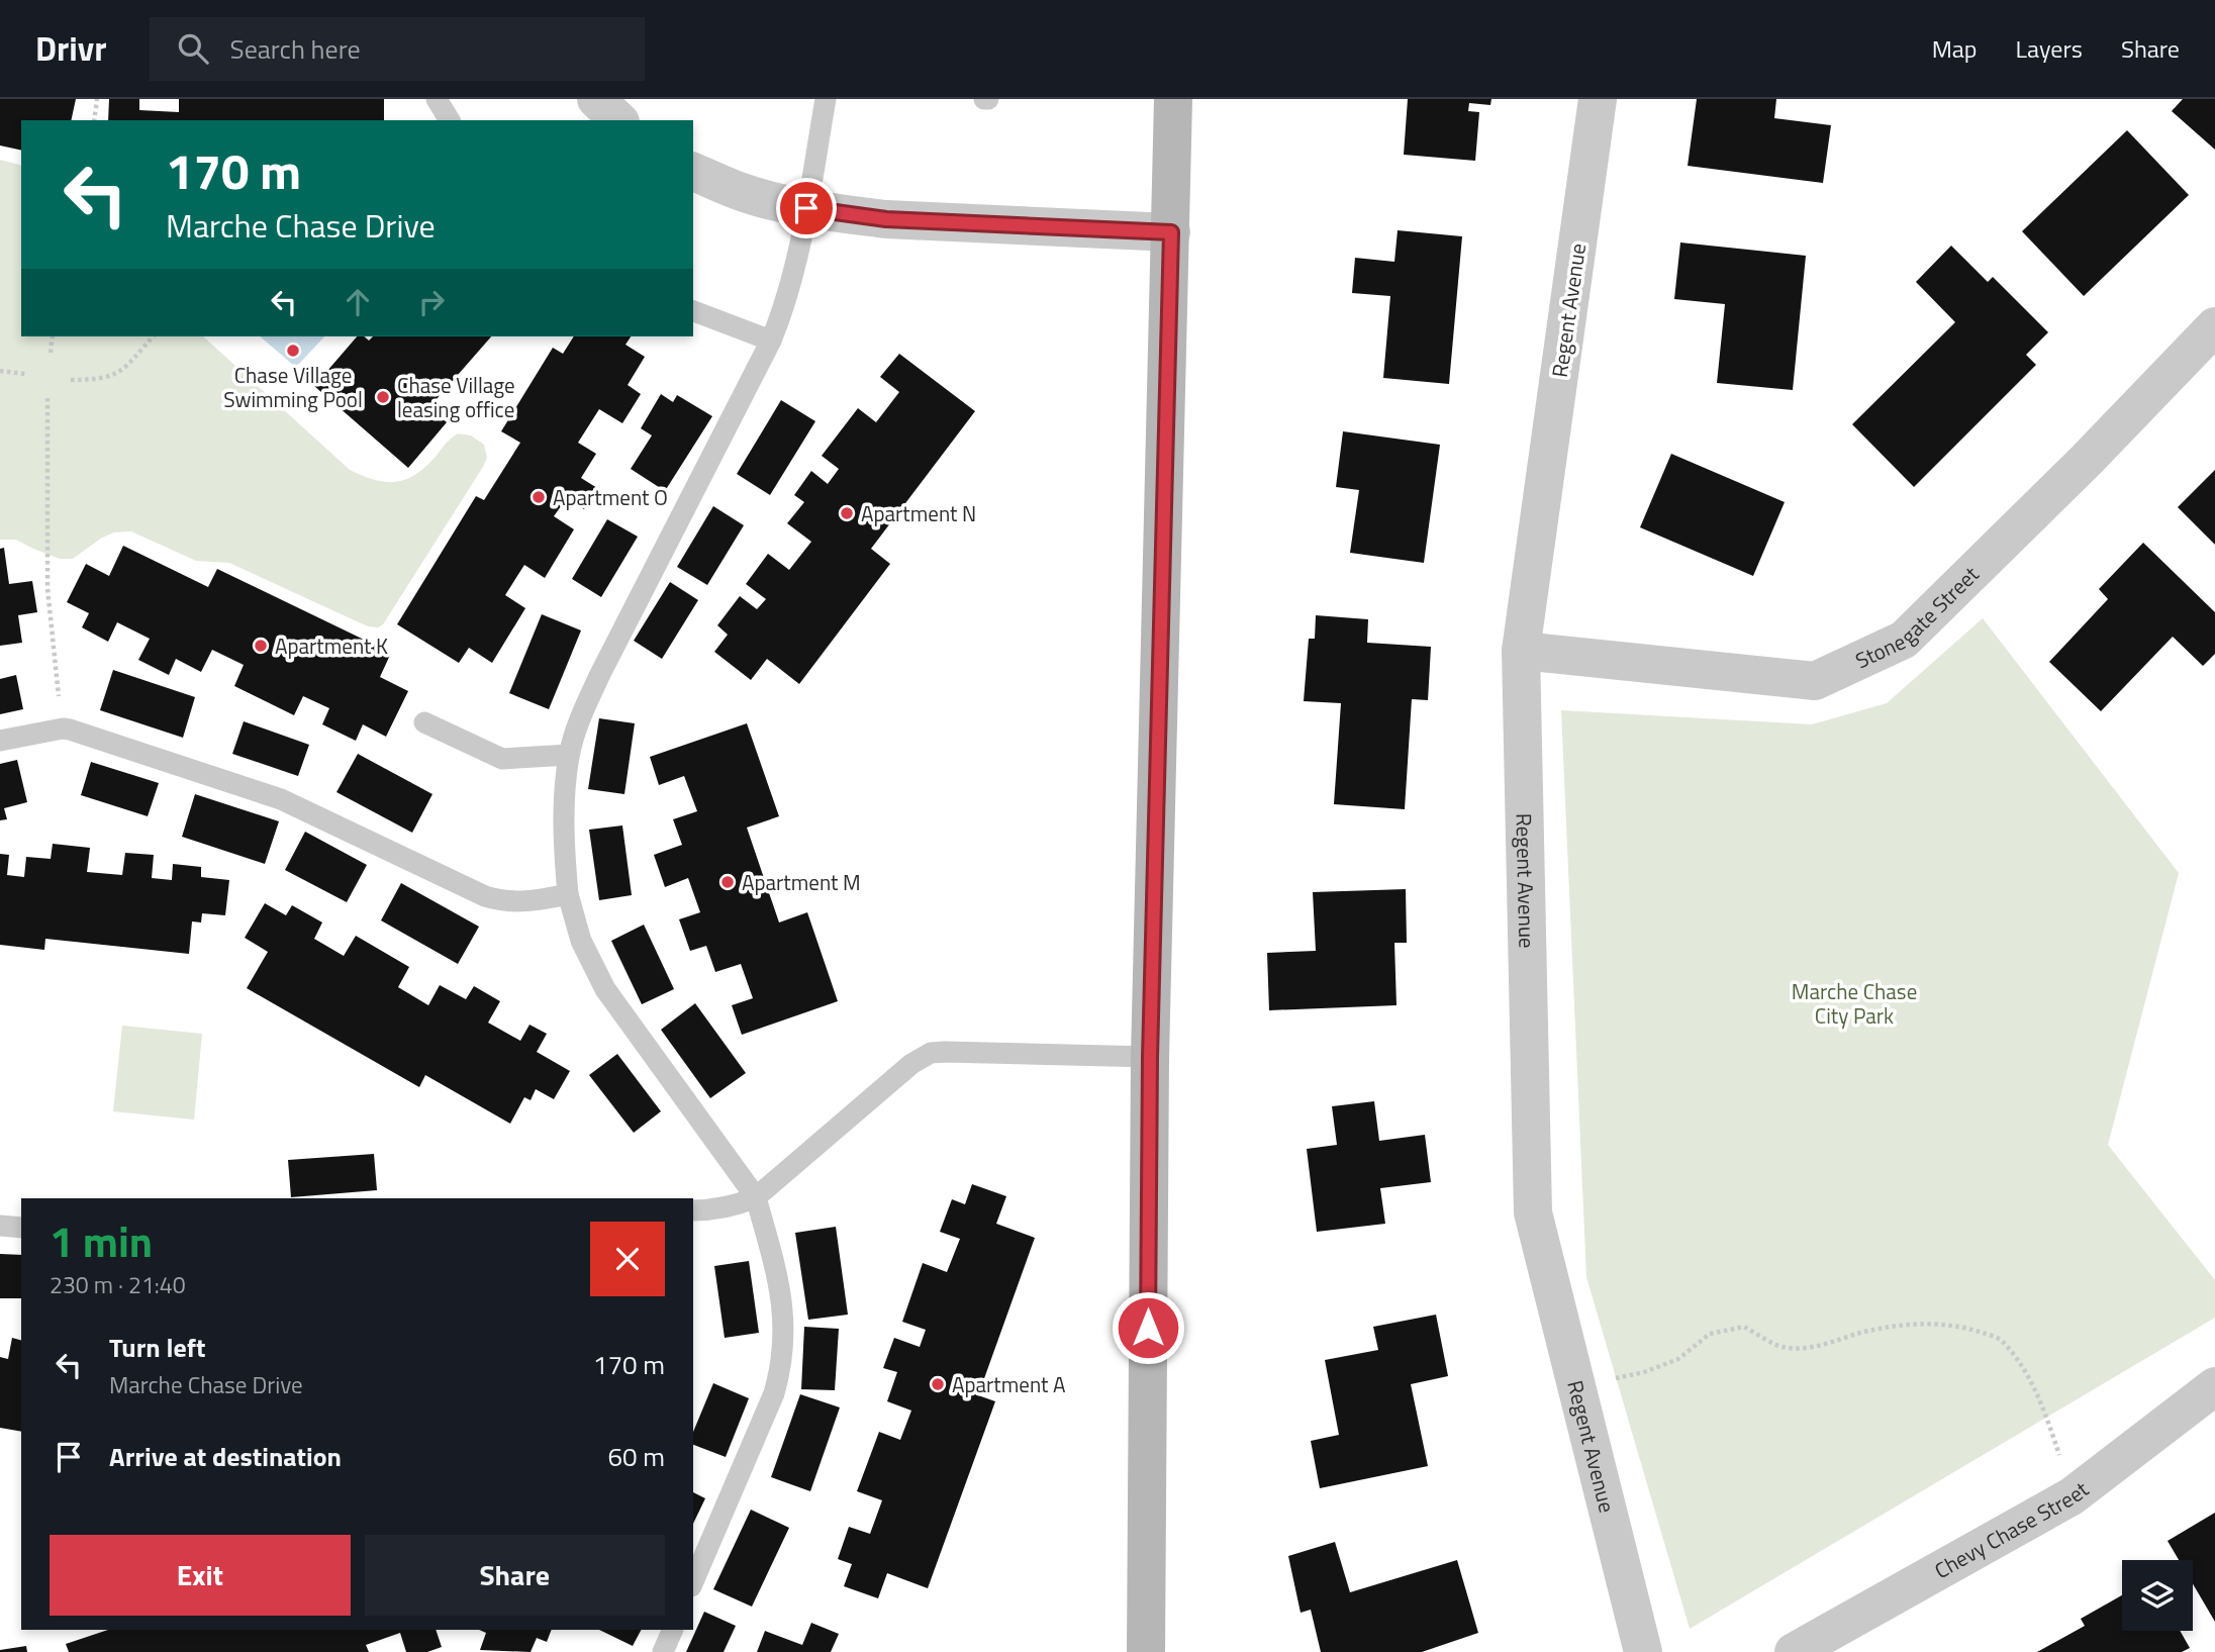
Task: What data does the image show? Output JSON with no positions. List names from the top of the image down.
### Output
{
  "streets": {
    "street": ["Regent Avenue", "Stonegate Street", "Chevy Chase Street"]
  },
  "crossings": [
    ["Regent Avenue", "Stonegate Street"]
  ],
  "parks": ["Marche Chase City Park"],
  "places": [
    "Chase Village Swimming Pool",
    "Chase Village leasing office",
    "Apartment O",
    "Apartment N",
    "Apartment K",
    "Apartment M",
    "Apartment A"
  ],
  "page": {
    "header": "Drivr",
    "search": "Search here",
    "nav": ["Map", "Layers", "Share"],
    "turn": ["170 m", "Marche Chase Drive"],
    "heading": ["1 min", "230 m · 21:40"],
    "list": [
      {
        "name": "Turn left",
        "note": "Marche Chase Drive",
        "value": "170 m"
      },
      {
        "name": "Arrive at destination",
        "value": "60 m"
      }
    ],
    "buttons": ["Exit", "Share"]
  }
}
